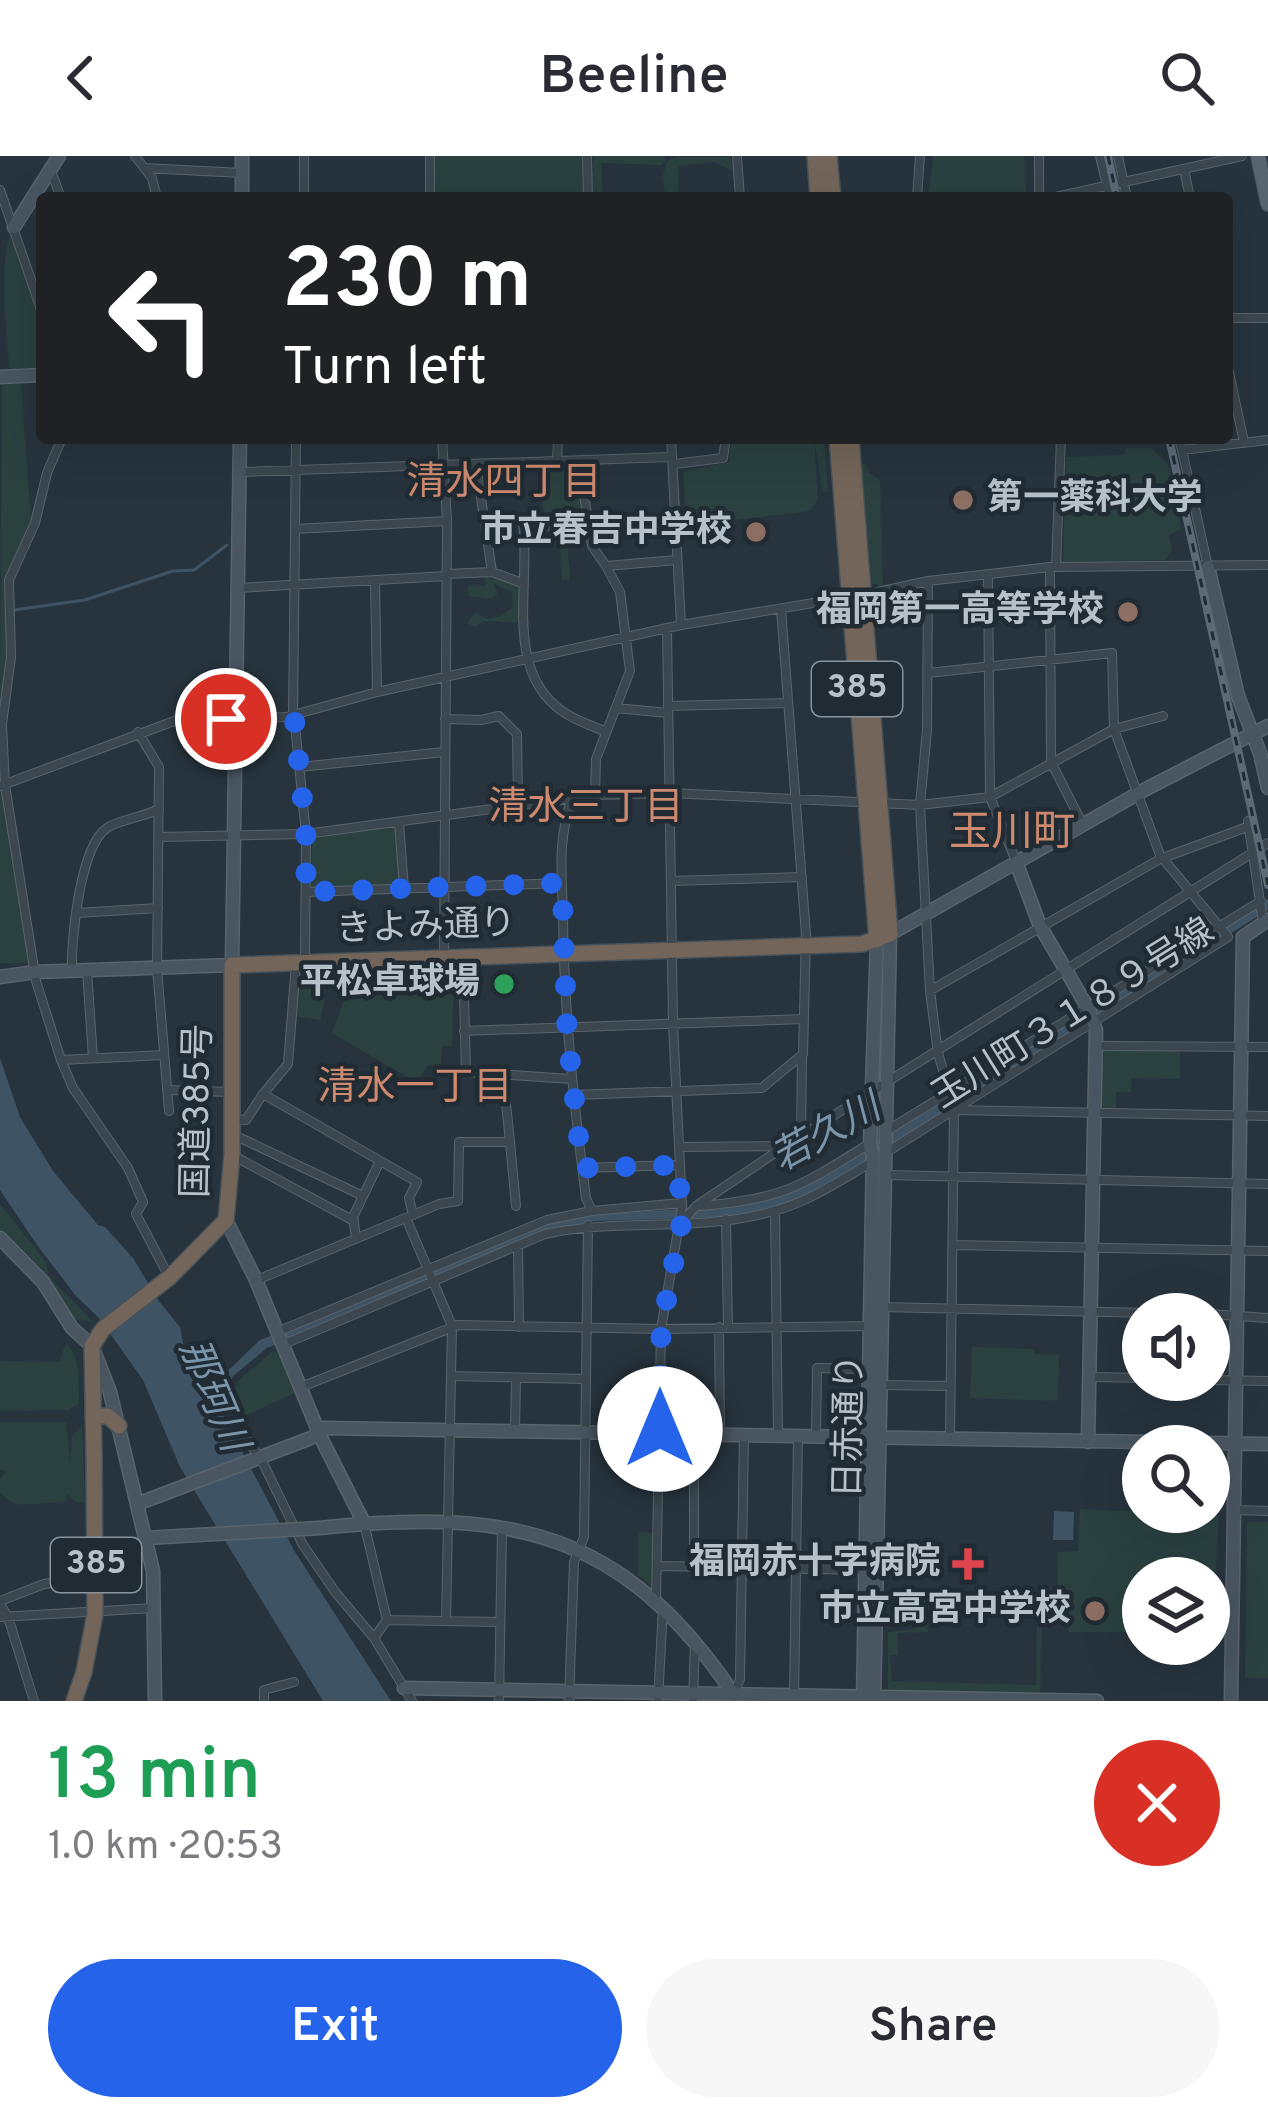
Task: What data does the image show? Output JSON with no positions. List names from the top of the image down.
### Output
{
  "streets": {
    "highway": ["385", "きよみ通り", "国道385号"],
    "street": ["玉川町３１８９号線", "日赤通り"]
  },
  "crossings": [
    ["385", "きよみ通り"],
    ["385", "国道385号"],
    ["きよみ通り", "国道385号"],
    ["玉川町３１８９号線", "日赤通り"]
  ],
  "districts": [
    "清水四丁目",
    "清水三丁目",
    "玉川町",
    "清水一丁目"
  ],
  "water": ["若久川", "那珂川"],
  "places": {
    "other": [
      "第一薬科大学",
      "市立春吉中学校",
      "福岡第一高等学校",
      "平松卓球場",
      "市立高宮中学校"
    ],
    "health": ["福岡赤十字病院"]
  },
  "page": {
    "header": "Beeline",
    "turn": ["230 m", "Turn left"],
    "heading": ["13 min", "1.0 km · 20:53"],
    "buttons": ["Exit", "Share"]
  }
}
